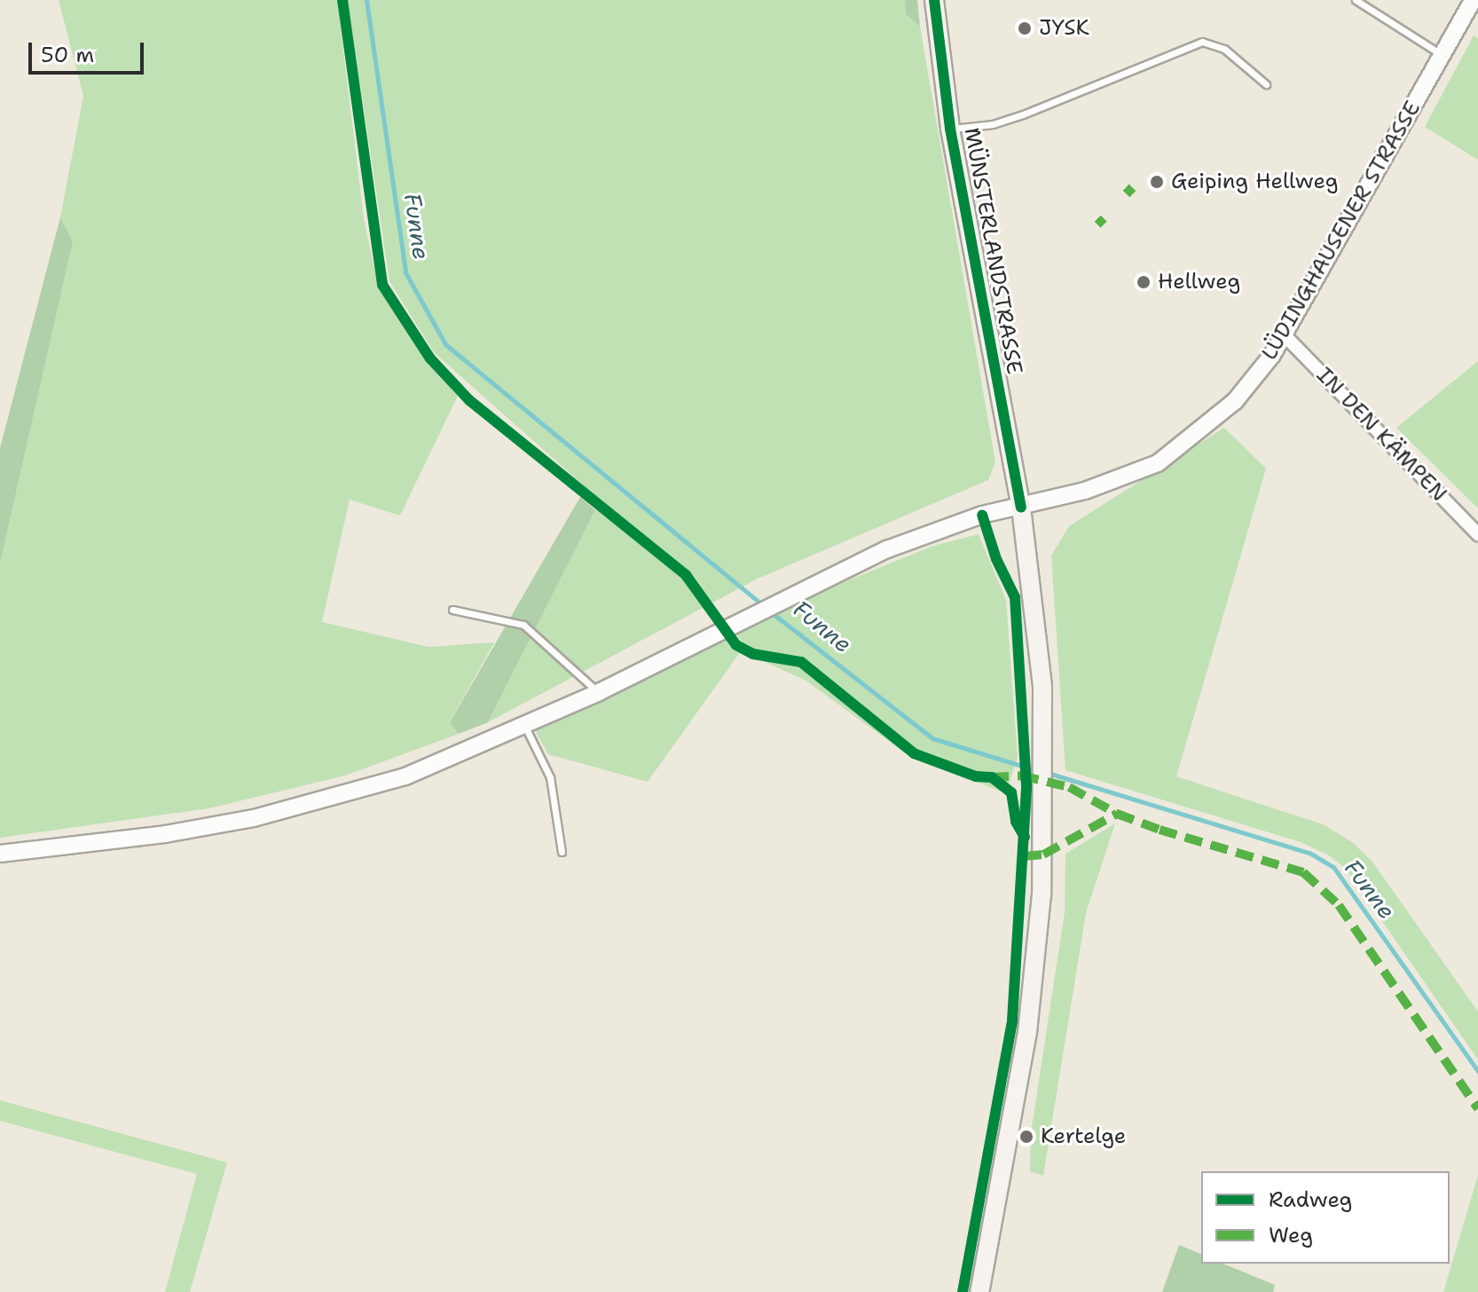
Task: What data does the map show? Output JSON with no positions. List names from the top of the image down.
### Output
{
  "streets": {
    "main road": ["MÜNSTERLANDSTRASSE"],
    "street": ["LÜDINGHAUSENER STRASSE", "IN DEN KÄMPEN"]
  },
  "crossings": [
    ["LÜDINGHAUSENER STRASSE", "MÜNSTERLANDSTRASSE"],
    ["LÜDINGHAUSENER STRASSE", "IN DEN KÄMPEN"]
  ],
  "water": ["Funne"],
  "places": [
    "JYSK",
    "Geiping Hellweg",
    "Hellweg",
    "Kertelge"
  ],
  "legend": ["Radweg", "Weg"],
  "scale_bar": "50 m"
}
